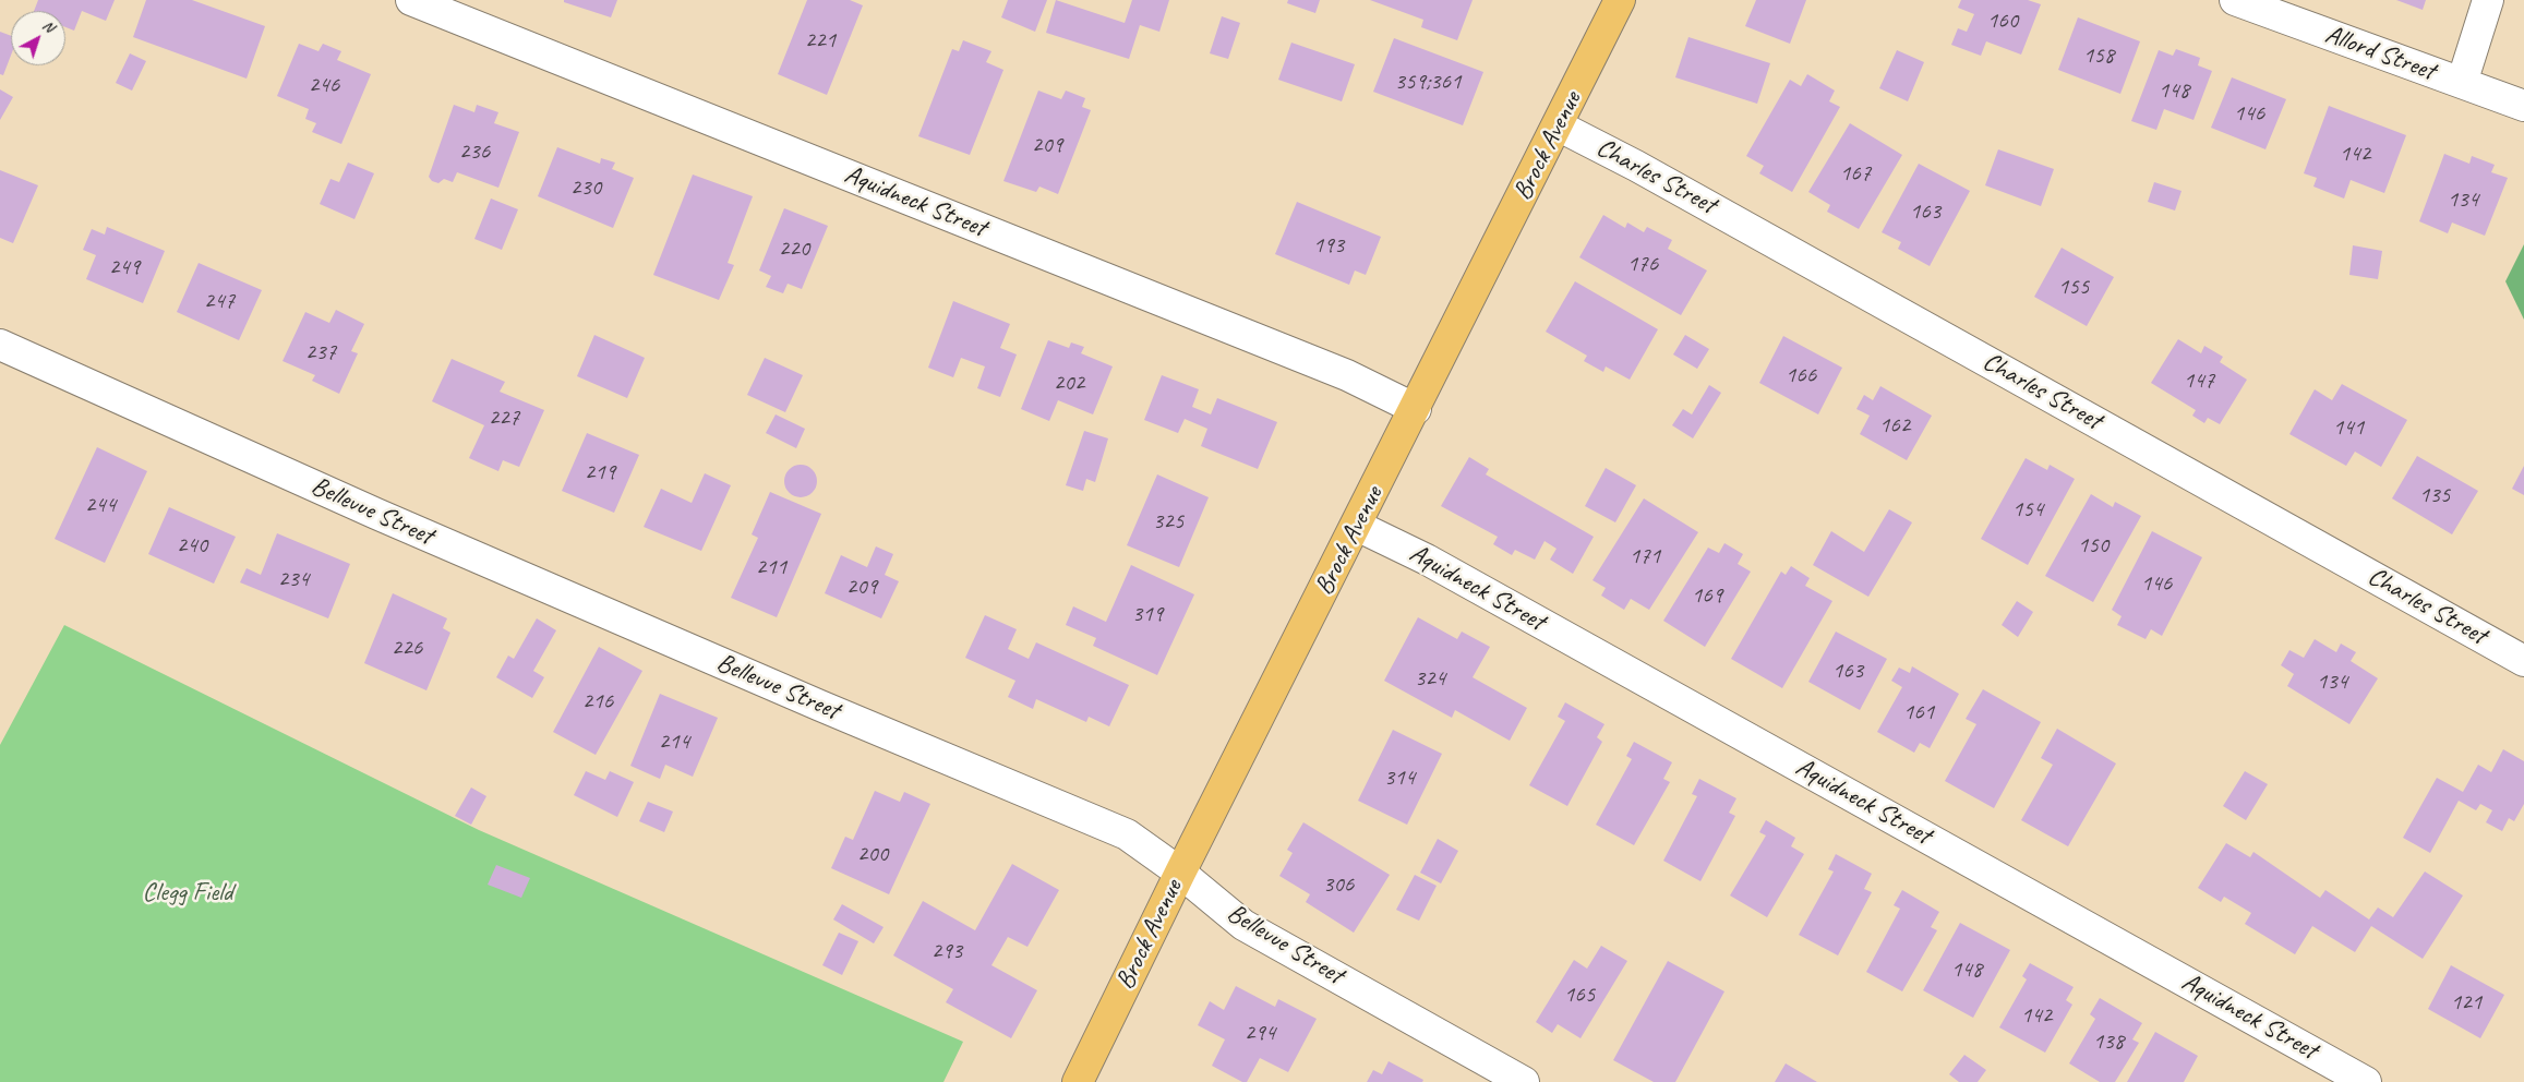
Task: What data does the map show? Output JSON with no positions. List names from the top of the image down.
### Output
{
  "streets": {
    "main road": ["Brock Avenue"],
    "street": [
      "Allord Street",
      "Charles Street",
      "Aquidneck Street",
      "Bellevue Street"
    ]
  },
  "crossings": [
    ["Brock Avenue", "Charles Street"],
    ["Brock Avenue", "Aquidneck Street"],
    ["Brock Avenue", "Bellevue Street"]
  ],
  "parks": ["Clegg Field"],
  "house_numbers": [
    "160",
    "221",
    "158",
    "359;361",
    "246",
    "148",
    "146",
    "209",
    "236",
    "142",
    "167",
    "230",
    "134",
    "163",
    "193",
    "220",
    "176",
    "249",
    "155",
    "247",
    "237",
    "166",
    "147",
    "202",
    "227",
    "162",
    "141",
    "219",
    "135",
    "244",
    "154",
    "325",
    "240",
    "150",
    "171",
    "211",
    "234",
    "146",
    "209",
    "169",
    "319",
    "226",
    "163",
    "324",
    "134",
    "216",
    "161",
    "214",
    "314",
    "200",
    "306",
    "293",
    "148",
    "165",
    "121",
    "142",
    "294",
    "138"
  ],
  "north": "top right"
}
